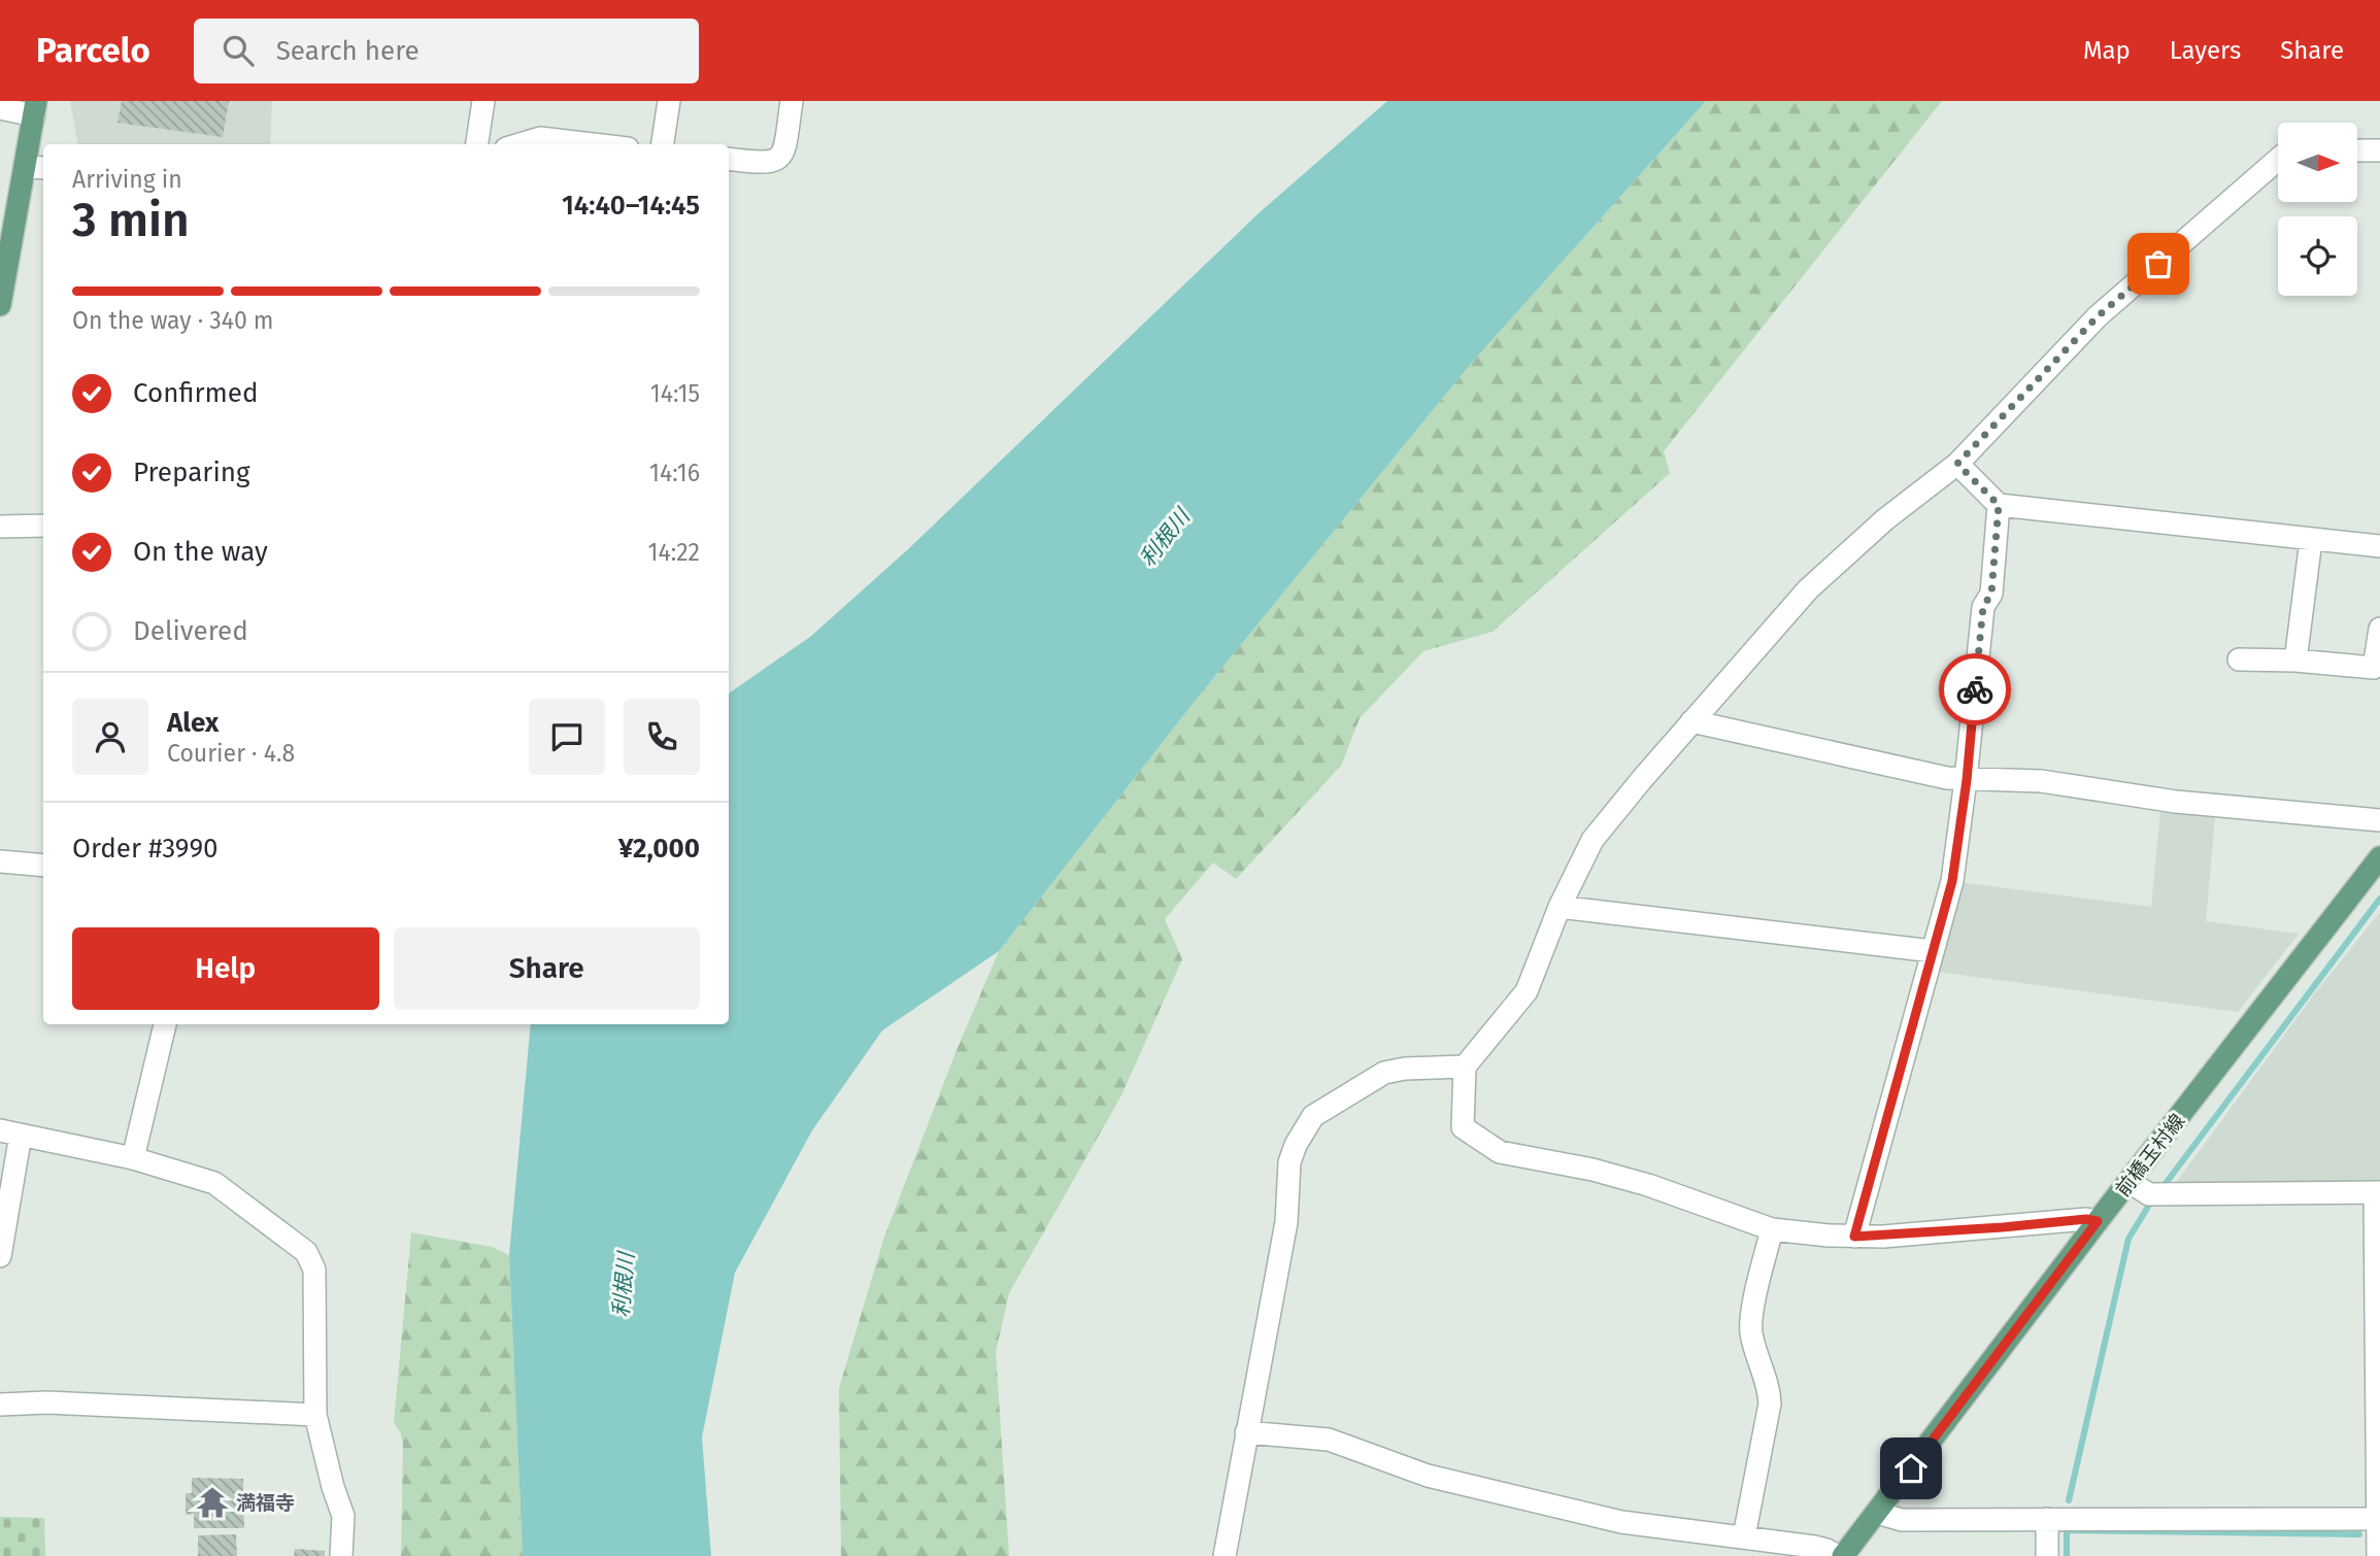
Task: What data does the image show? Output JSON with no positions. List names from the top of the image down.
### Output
{
  "streets": {
    "main road": ["前橋玉村線"]
  },
  "water": ["利根川"],
  "places": {
    "temple": ["満福寺"]
  },
  "north": "right",
  "page": {
    "header": "Parcelo",
    "search": "Search here",
    "nav": ["Map", "Layers", "Share"],
    "heading": ["3 min", "Arriving in", "14:40–14:45"],
    "panel": [
      "Alex",
      "Courier · 4.8",
      "Order #3990",
      "¥2,000"
    ],
    "bar": "On the way · 340 m",
    "list": [
      ["Confirmed", "14:15"],
      ["Preparing", "14:16"],
      ["On the way", "14:22"],
      "Delivered"
    ],
    "buttons": ["Help", "Share"]
  }
}
